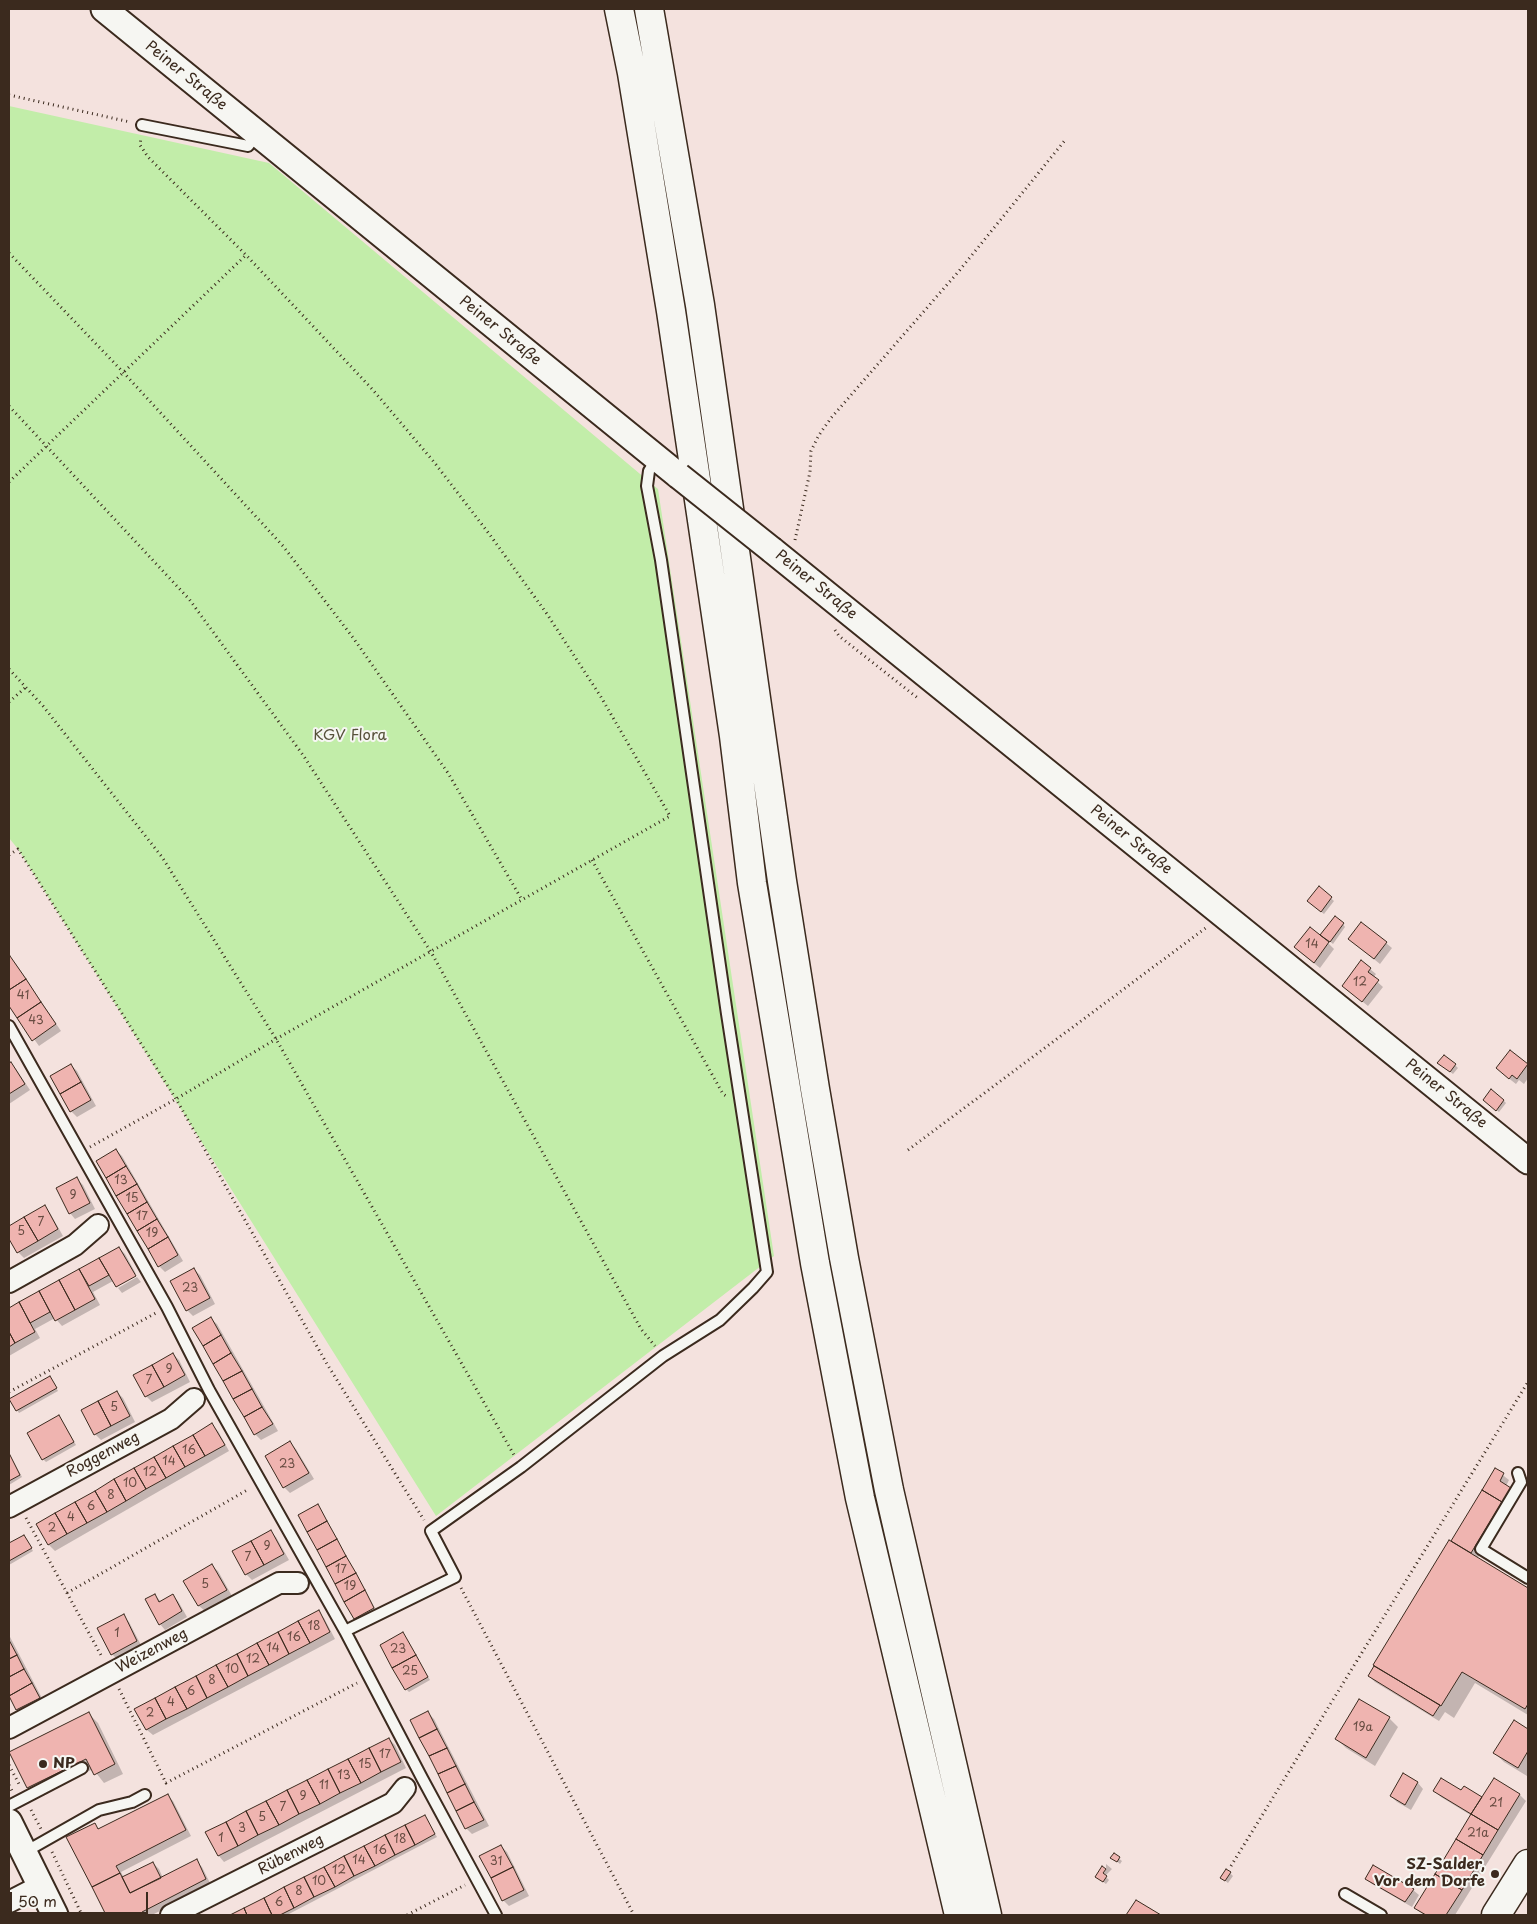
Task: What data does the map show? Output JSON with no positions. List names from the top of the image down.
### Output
{
  "streets": {
    "street": [
      "Peiner Straße",
      "Roggenweg",
      "Weizenweg",
      "Rübenweg"
    ]
  },
  "parks": ["KGV Flora"],
  "places": ["NP", "SZ-Salder, Vor dem Dorfe"],
  "house_numbers": [
    "14",
    "12",
    "41",
    "43",
    "13",
    "9",
    "15",
    "17",
    "7",
    "5",
    "19",
    "23",
    "9",
    "7",
    "5",
    "16",
    "14",
    "23",
    "12",
    "10",
    "8",
    "6",
    "4",
    "2",
    "9",
    "7",
    "17",
    "5",
    "19",
    "18",
    "1",
    "16",
    "14",
    "23",
    "12",
    "10",
    "25",
    "8",
    "6",
    "4",
    "2",
    "19a",
    "17",
    "15",
    "13",
    "11",
    "9",
    "21",
    "7",
    "5",
    "3",
    "21a",
    "1",
    "18",
    "16",
    "14",
    "31",
    "12",
    "10",
    "8",
    "6"
  ],
  "scale_bar": "50 m"
}
